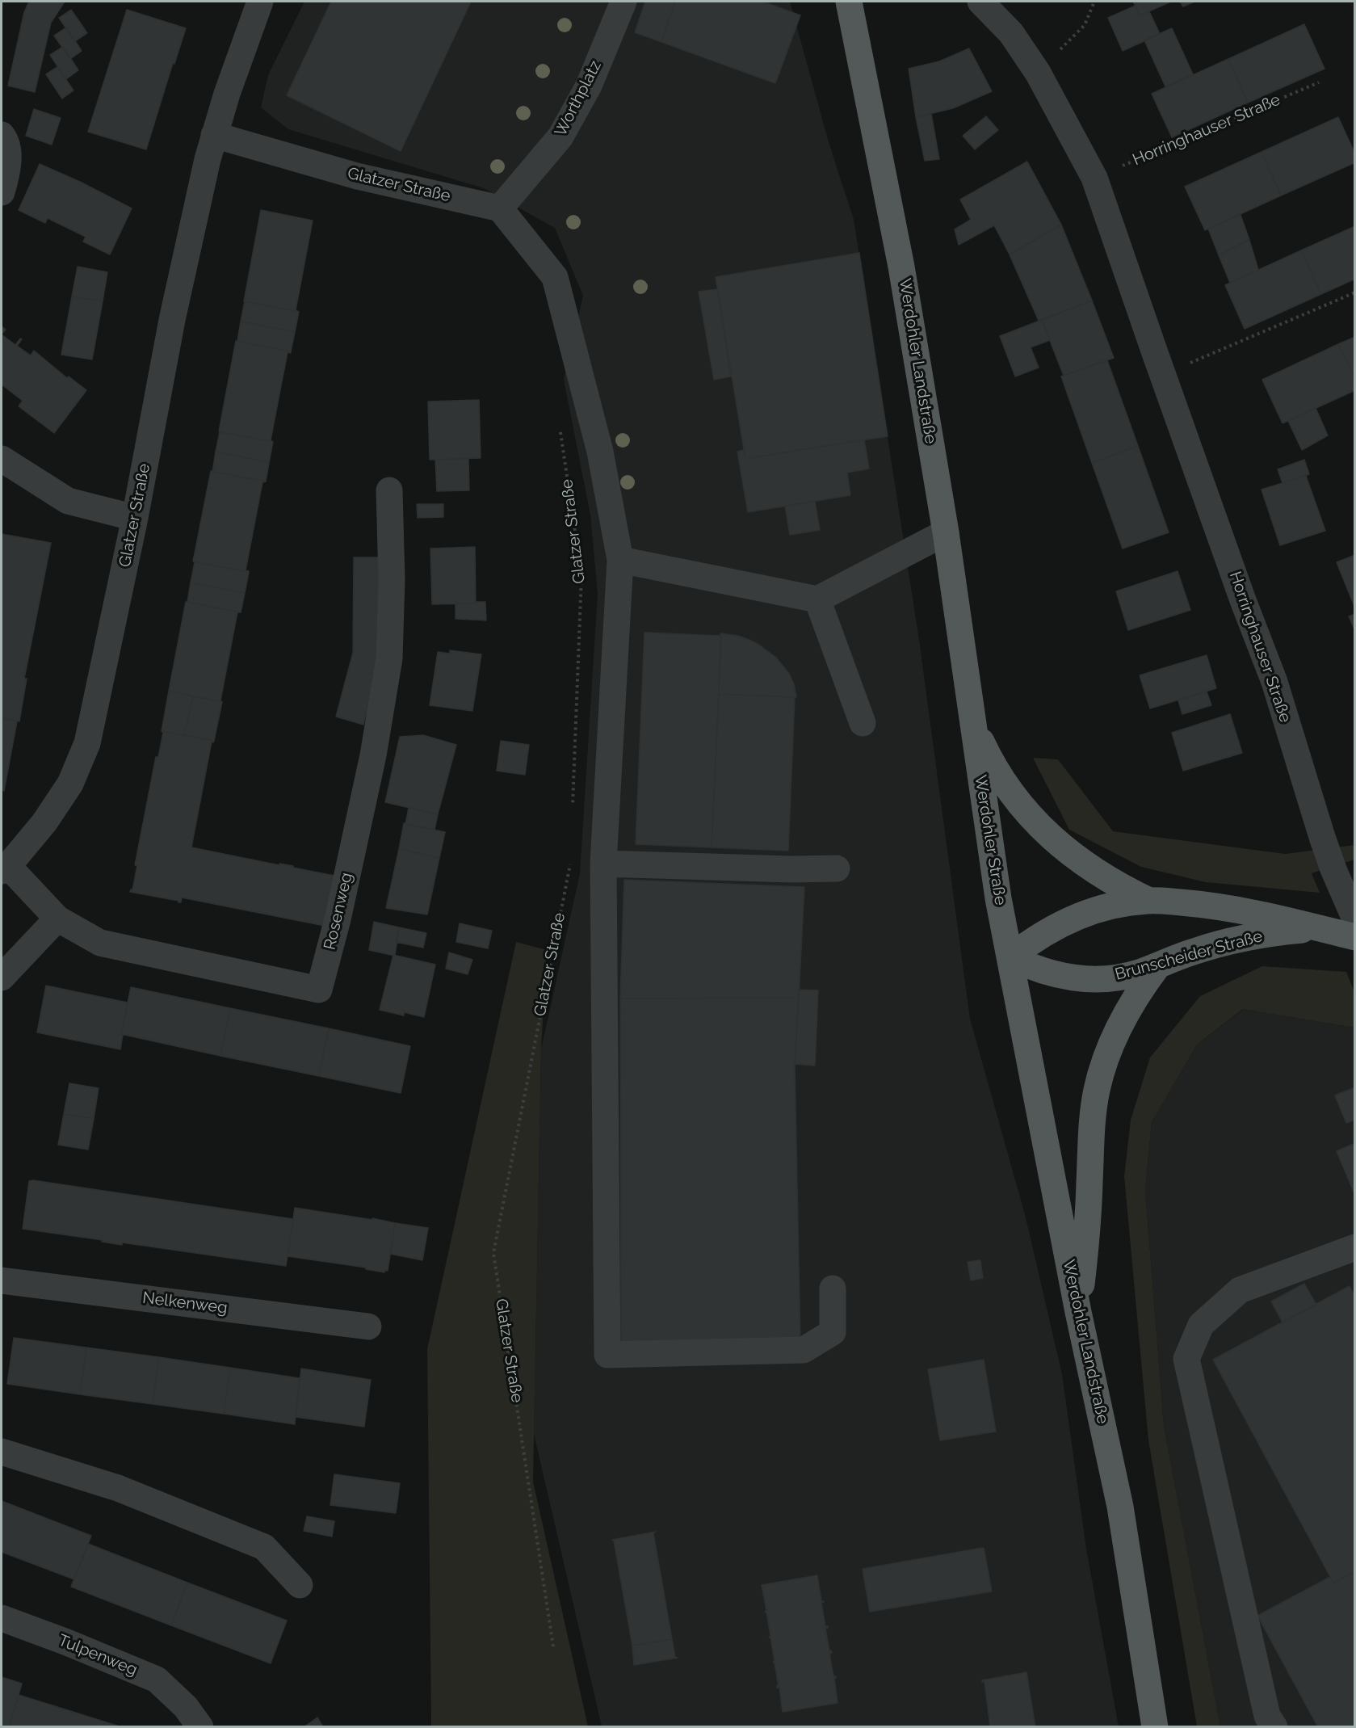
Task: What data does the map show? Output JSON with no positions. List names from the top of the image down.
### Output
{
  "streets": {
    "main road": ["Werdohler Landstraße", "Werdohler Straße", "Brunscheider Straße"],
    "street": [
      "Worthplatz",
      "Horringhauser Straße",
      "Glatzer Straße",
      "Rosenweg",
      "Nelkenweg",
      "Tulpenweg"
    ]
  },
  "crossings": [
    ["Worthplatz", "Glatzer Straße"],
    ["Glatzer Straße", "Rosenweg"],
    ["Werdohler Landstraße", "Werdohler Straße"],
    ["Werdohler Landstraße", "Brunscheider Straße"],
    ["Werdohler Straße", "Brunscheider Straße"]
  ]
}
